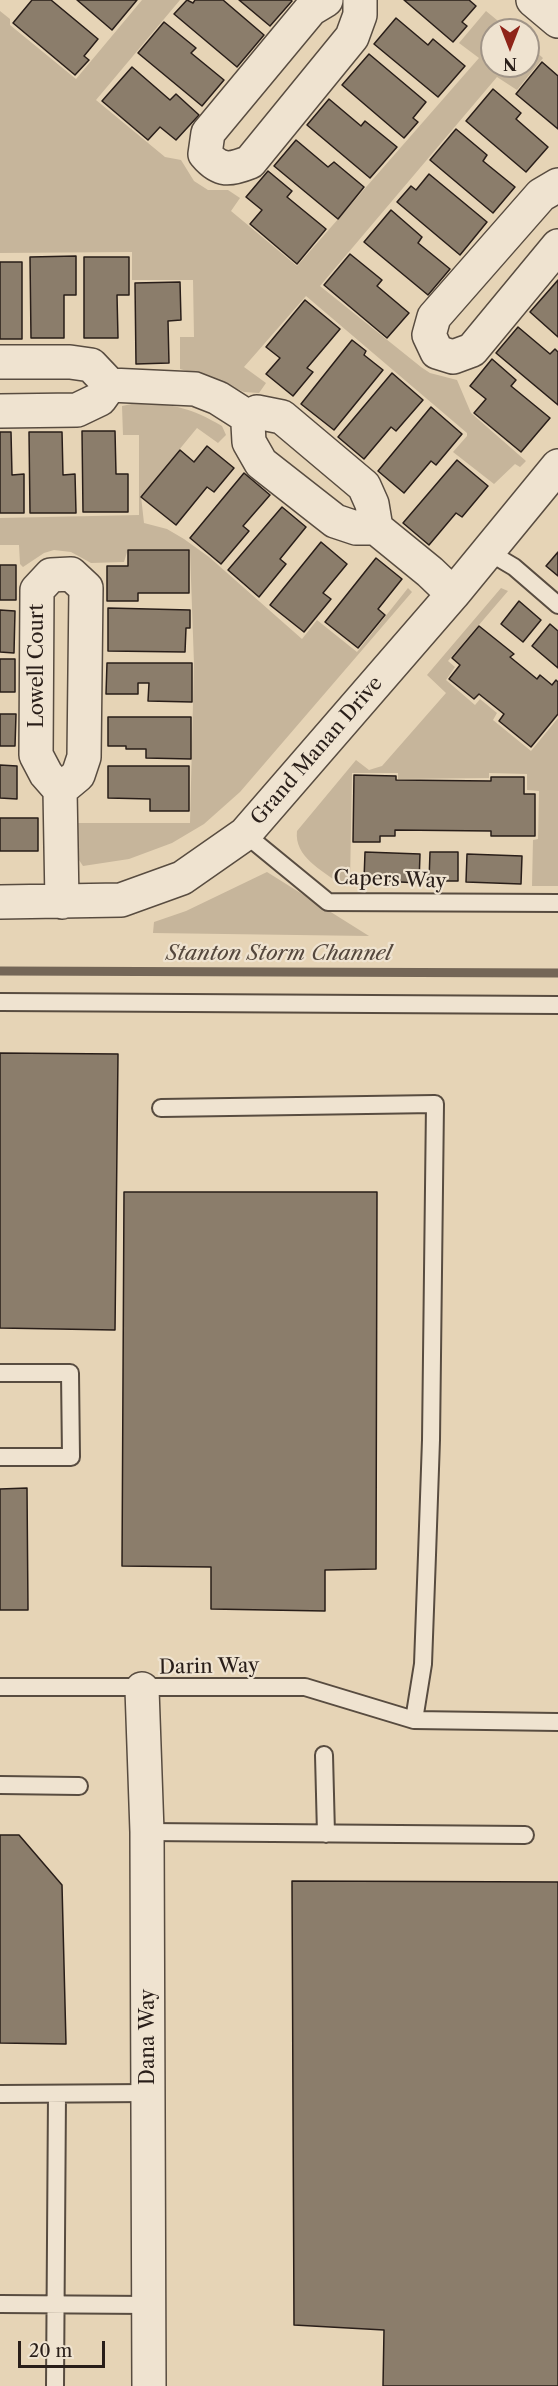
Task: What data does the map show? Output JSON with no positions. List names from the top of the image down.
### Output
{
  "streets": {
    "street": ["Lowell Court", "Grand Manan Drive", "Dana Way"],
    "lane": ["Capers Way", "Darin Way"]
  },
  "crossings": [
    ["Grand Manan Drive", "Capers Way"],
    ["Darin Way", "Dana Way"]
  ],
  "water": ["Stanton Storm Channel"],
  "scale_bar": "20 m",
  "north": "bottom"
}
